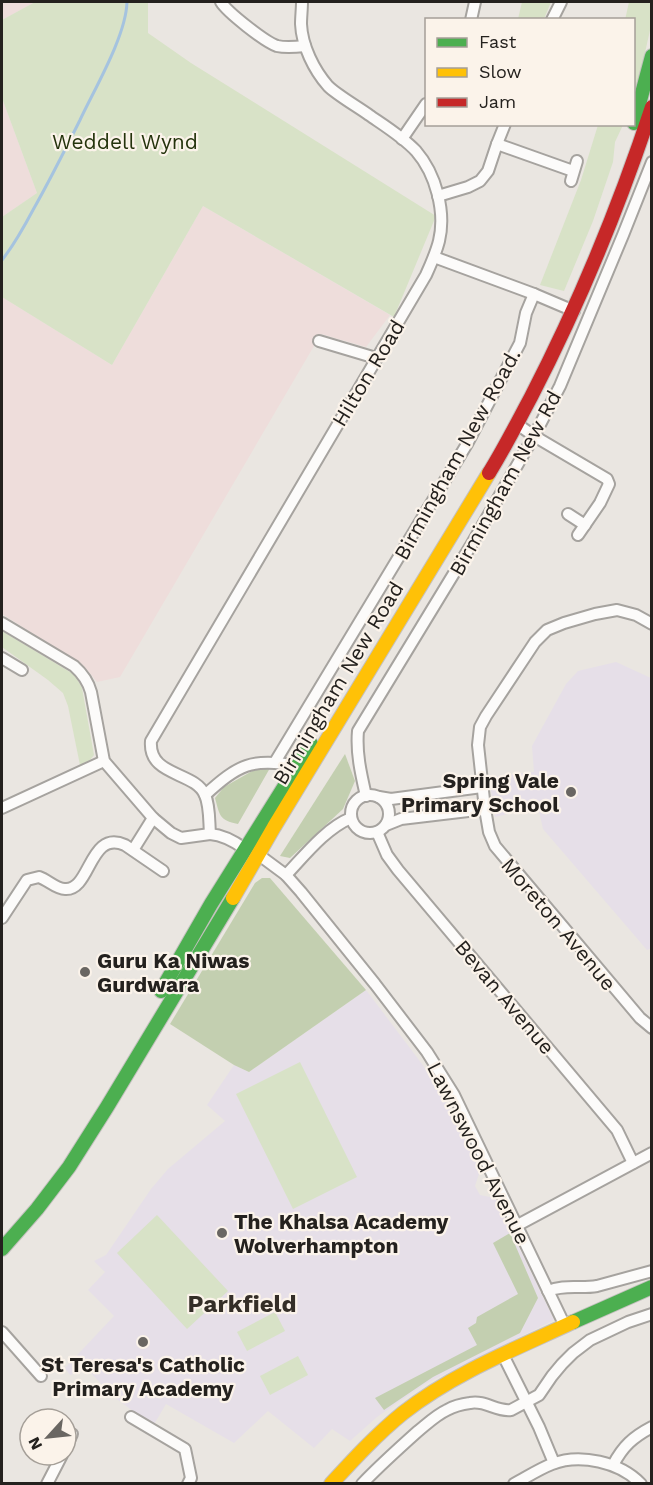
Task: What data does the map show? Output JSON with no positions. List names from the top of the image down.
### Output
{
  "streets": {
    "main road": ["Birmingham New Road"],
    "street": [
      "Hilton Road",
      "Birmingham New Road.",
      "Birmingham New Rd",
      "Moreton Avenue",
      "Bevan Avenue",
      "Lawnswood Avenue"
    ]
  },
  "crossings": [
    ["Birmingham New Rd", "Bevan Avenue"],
    ["Birmingham New Road", "Lawnswood Avenue"]
  ],
  "districts": ["Parkfield"],
  "parks": ["Weddell Wynd"],
  "places": [
    "Spring Vale Primary School",
    "Guru Ka Niwas Gurdwara",
    "The Khalsa Academy Wolverhampton",
    "St Teresa's Catholic Primary Academy"
  ],
  "legend": ["Fast", "Slow", "Jam"],
  "north": "bottom left"
}
